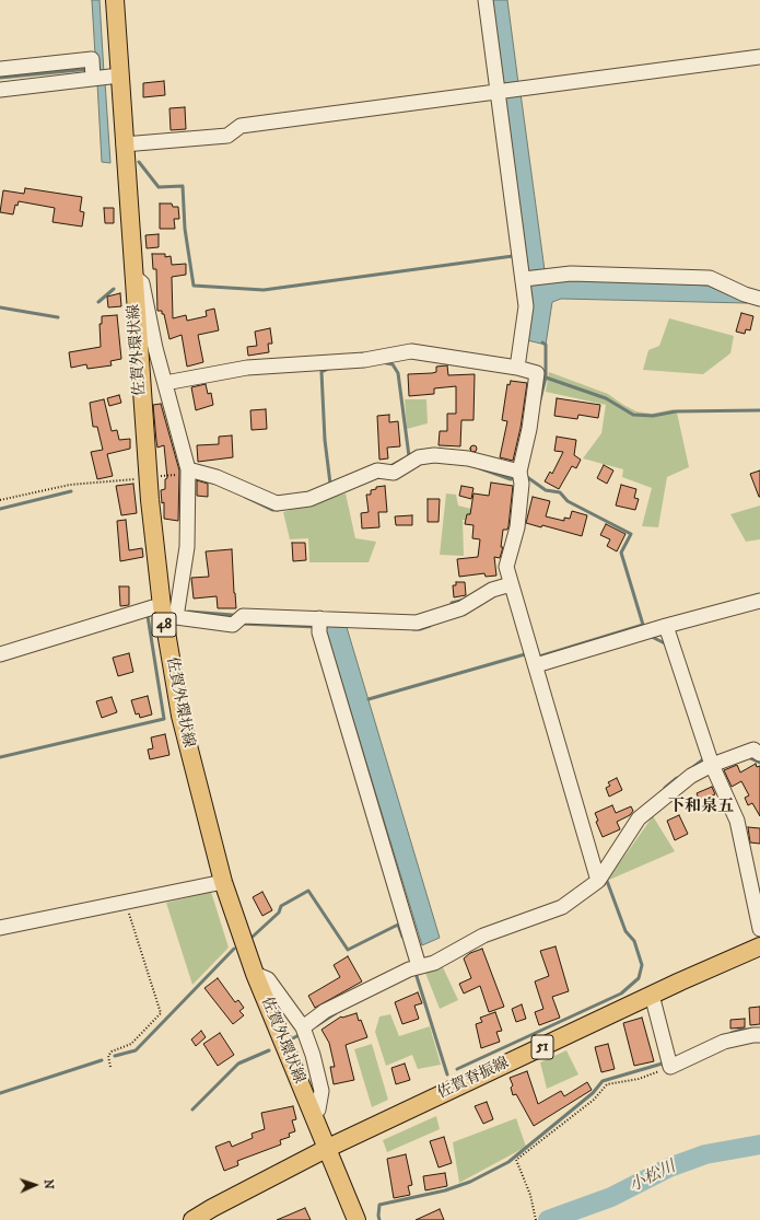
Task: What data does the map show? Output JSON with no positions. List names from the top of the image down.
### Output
{
  "streets": {
    "main road": [
      "佐賀外環状線",
      "48",
      "51",
      "佐賀脊振線"
    ]
  },
  "crossings": [
    ["佐賀外環状線", "佐賀脊振線"]
  ],
  "districts": ["下和泉五"],
  "water": ["小松川"],
  "north": "right"
}
